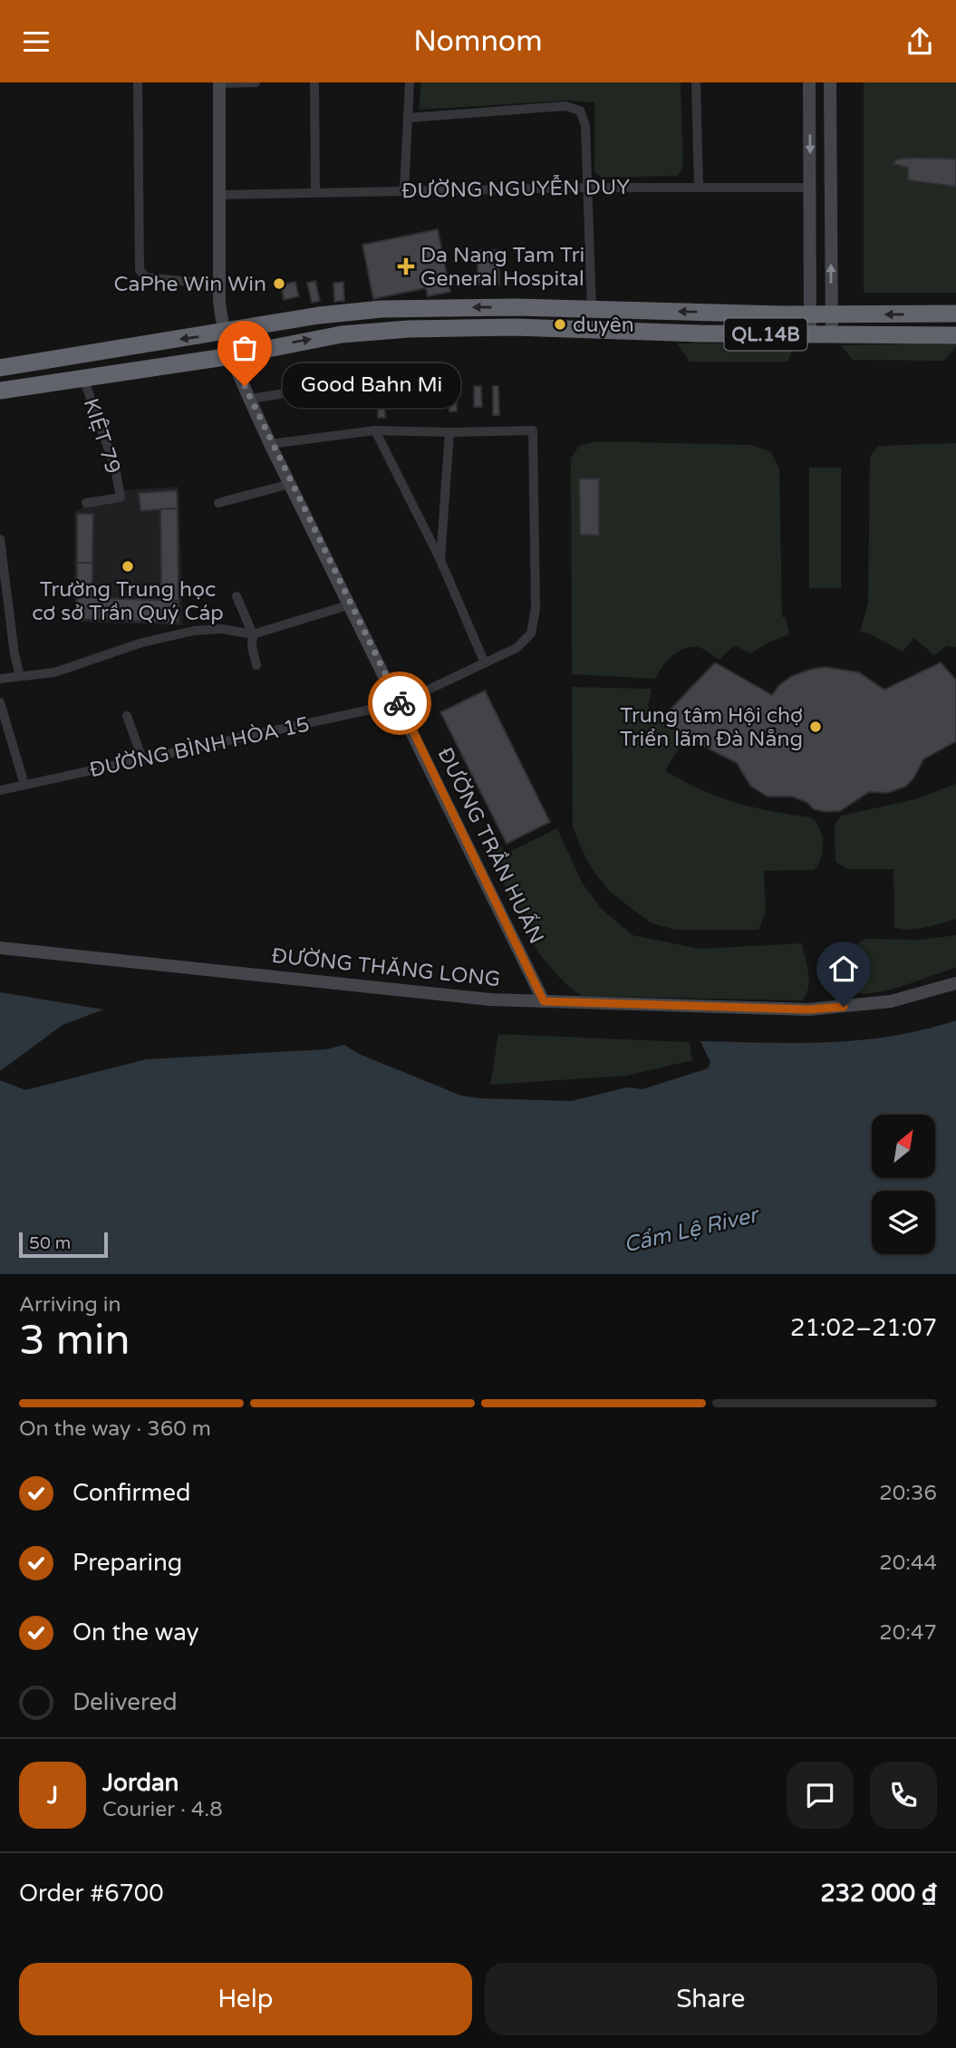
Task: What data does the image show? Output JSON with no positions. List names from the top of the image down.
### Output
{
  "streets": {
    "highway": ["QL.14B"],
    "street": [
      "ĐƯỜNG NGUYỄN DUY",
      "KIỆT 79",
      "ĐƯỜNG BÌNH HÒA 15",
      "ĐƯỜNG TRẦN HUẤN",
      "ĐƯỜNG THĂNG LONG"
    ]
  },
  "crossings": [
    ["ĐƯỜNG NGUYỄN DUY", "ĐƯỜNG TRẦN HUẤN"],
    ["QL.14B", "KIỆT 79"],
    ["QL.14B", "ĐƯỜNG TRẦN HUẤN"],
    ["ĐƯỜNG BÌNH HÒA 15", "ĐƯỜNG TRẦN HUẤN"],
    ["ĐƯỜNG TRẦN HUẤN", "ĐƯỜNG THĂNG LONG"]
  ],
  "water": ["Cẩm Lệ River"],
  "places": {
    "health": ["Da Nang Tam Tri General Hospital"],
    "other": [
      "CaPhe Win Win",
      "duyên",
      "Good Bahn Mi",
      "Trường Trung học cơ sở Trần Quý Cáp",
      "Trung tâm Hội chợ Triển lãm Đà Nẵng"
    ]
  },
  "scale_bar": "50 m",
  "north": "top right",
  "page": {
    "header": "Nomnom",
    "bubble": "Good Bahn Mi",
    "scale": "50 m",
    "heading": ["3 min", "Arriving in", "21:02–21:07"],
    "panel": [
      "Jordan",
      "Courier · 4.8",
      "Order #6700",
      "232 000 ₫"
    ],
    "bar": "On the way · 360 m",
    "list": [
      ["Confirmed", "20:36"],
      ["Preparing", "20:44"],
      ["On the way", "20:47"],
      "Delivered"
    ],
    "round": "J",
    "buttons": ["Help", "Share"]
  }
}
